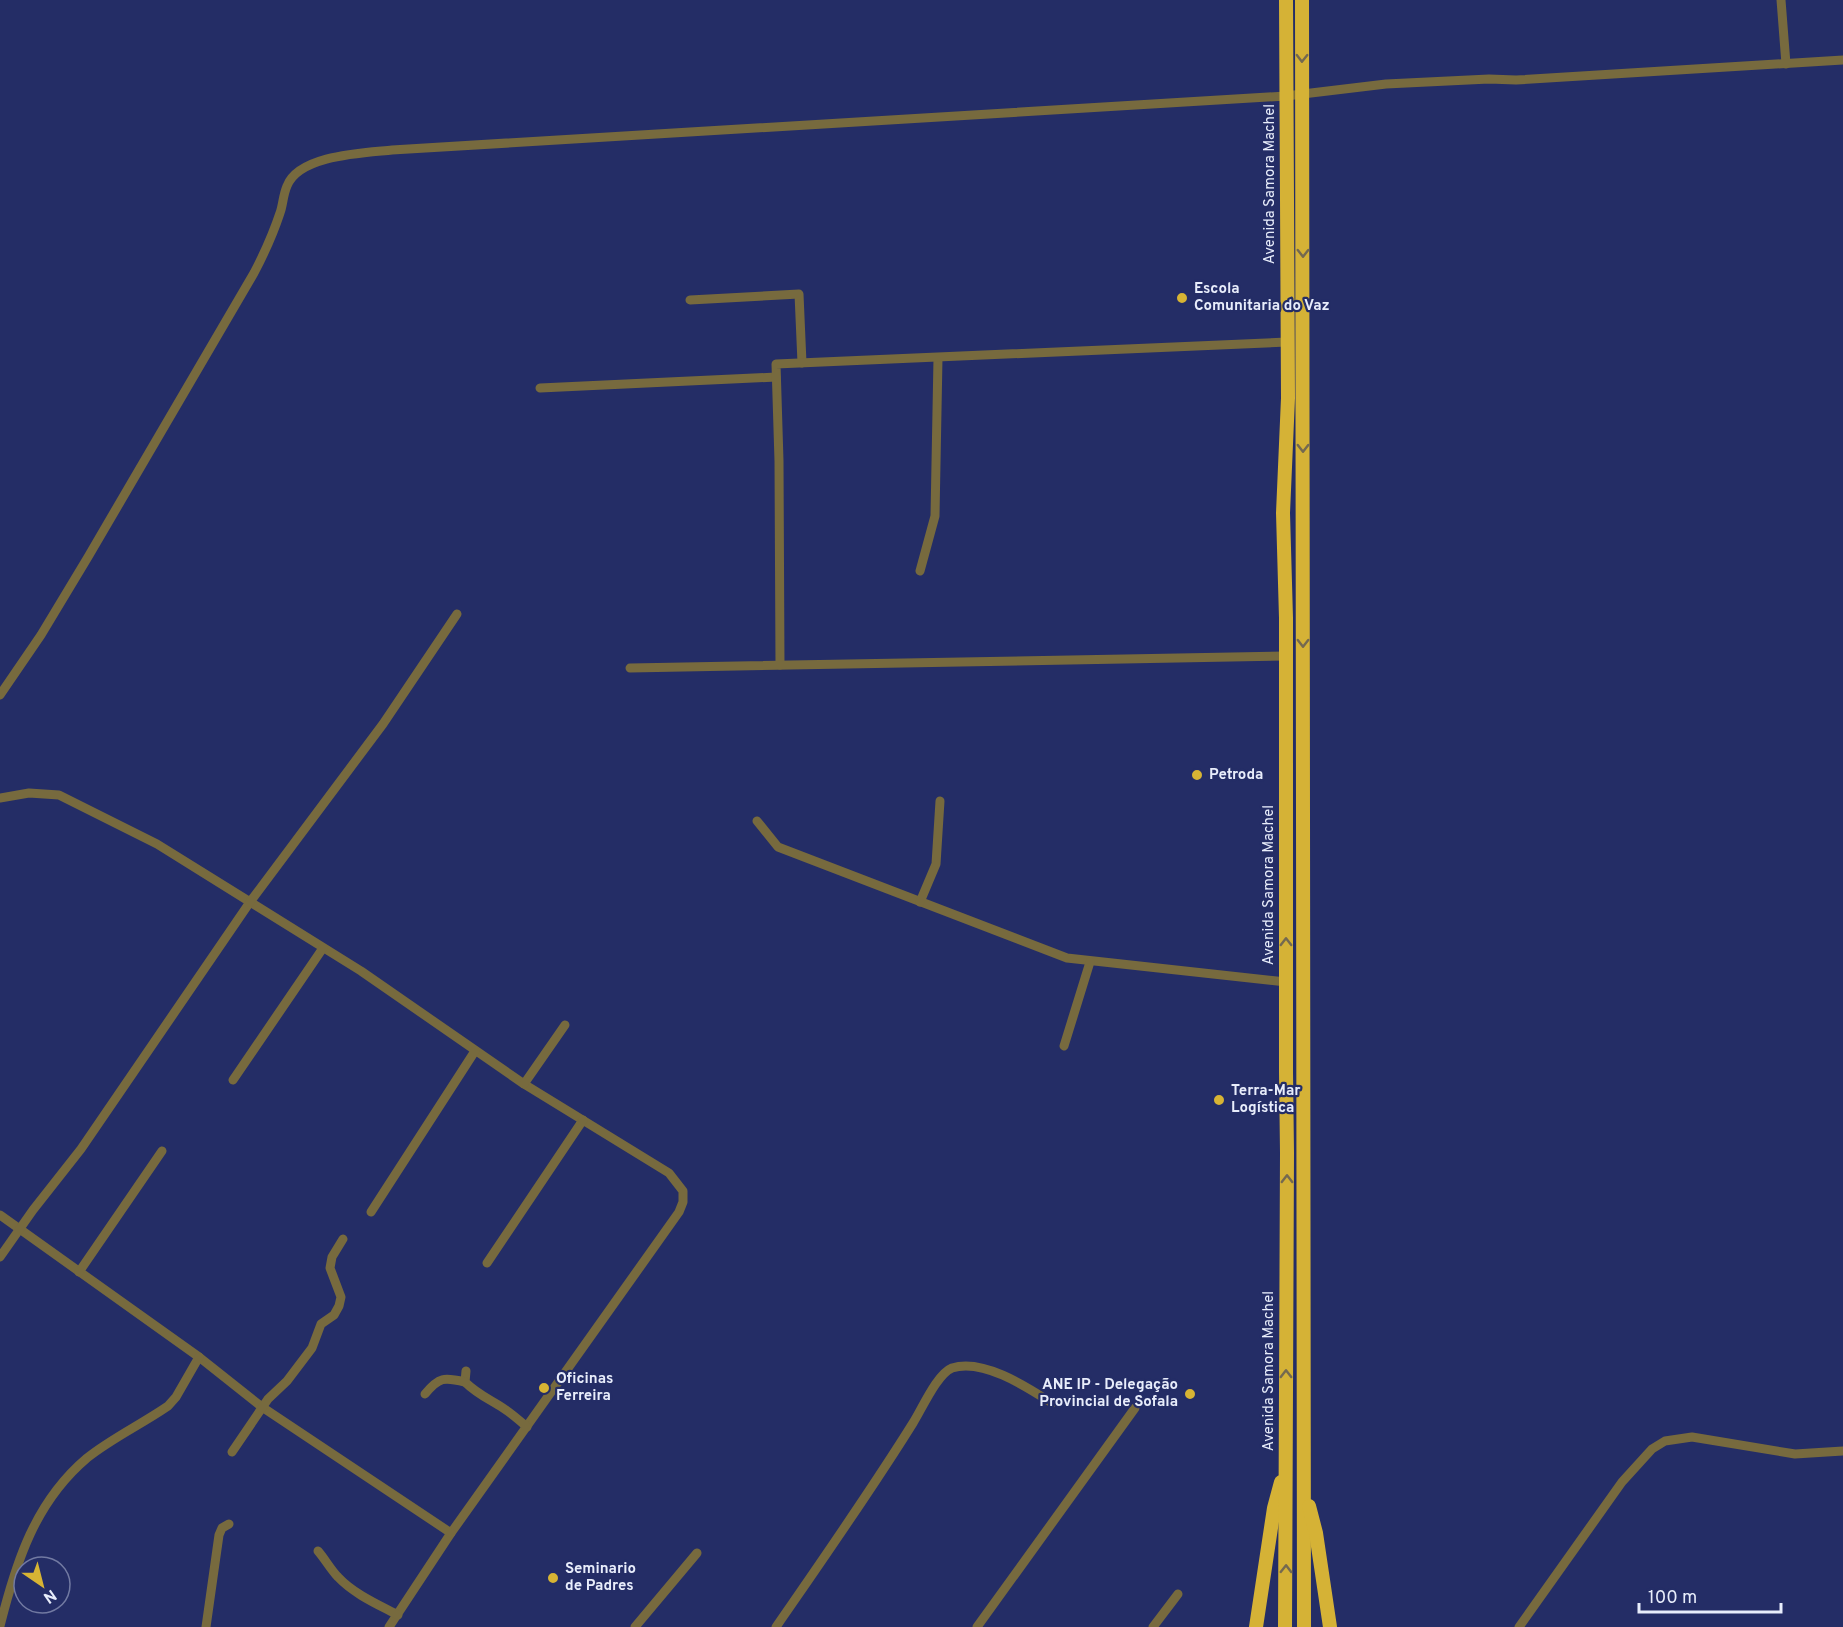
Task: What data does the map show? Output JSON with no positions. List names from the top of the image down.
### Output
{
  "streets": {
    "highway": ["Avenida Samora Machel"]
  },
  "places": [
    "Escola Comunitaria do Vaz",
    "Petroda",
    "Terra-Mar Logística",
    "Oficinas Ferreira",
    "ANE IP - Delegação Provincial de Sofala",
    "Seminario de Padres"
  ],
  "scale_bar": "100 m",
  "north": "bottom right"
}
